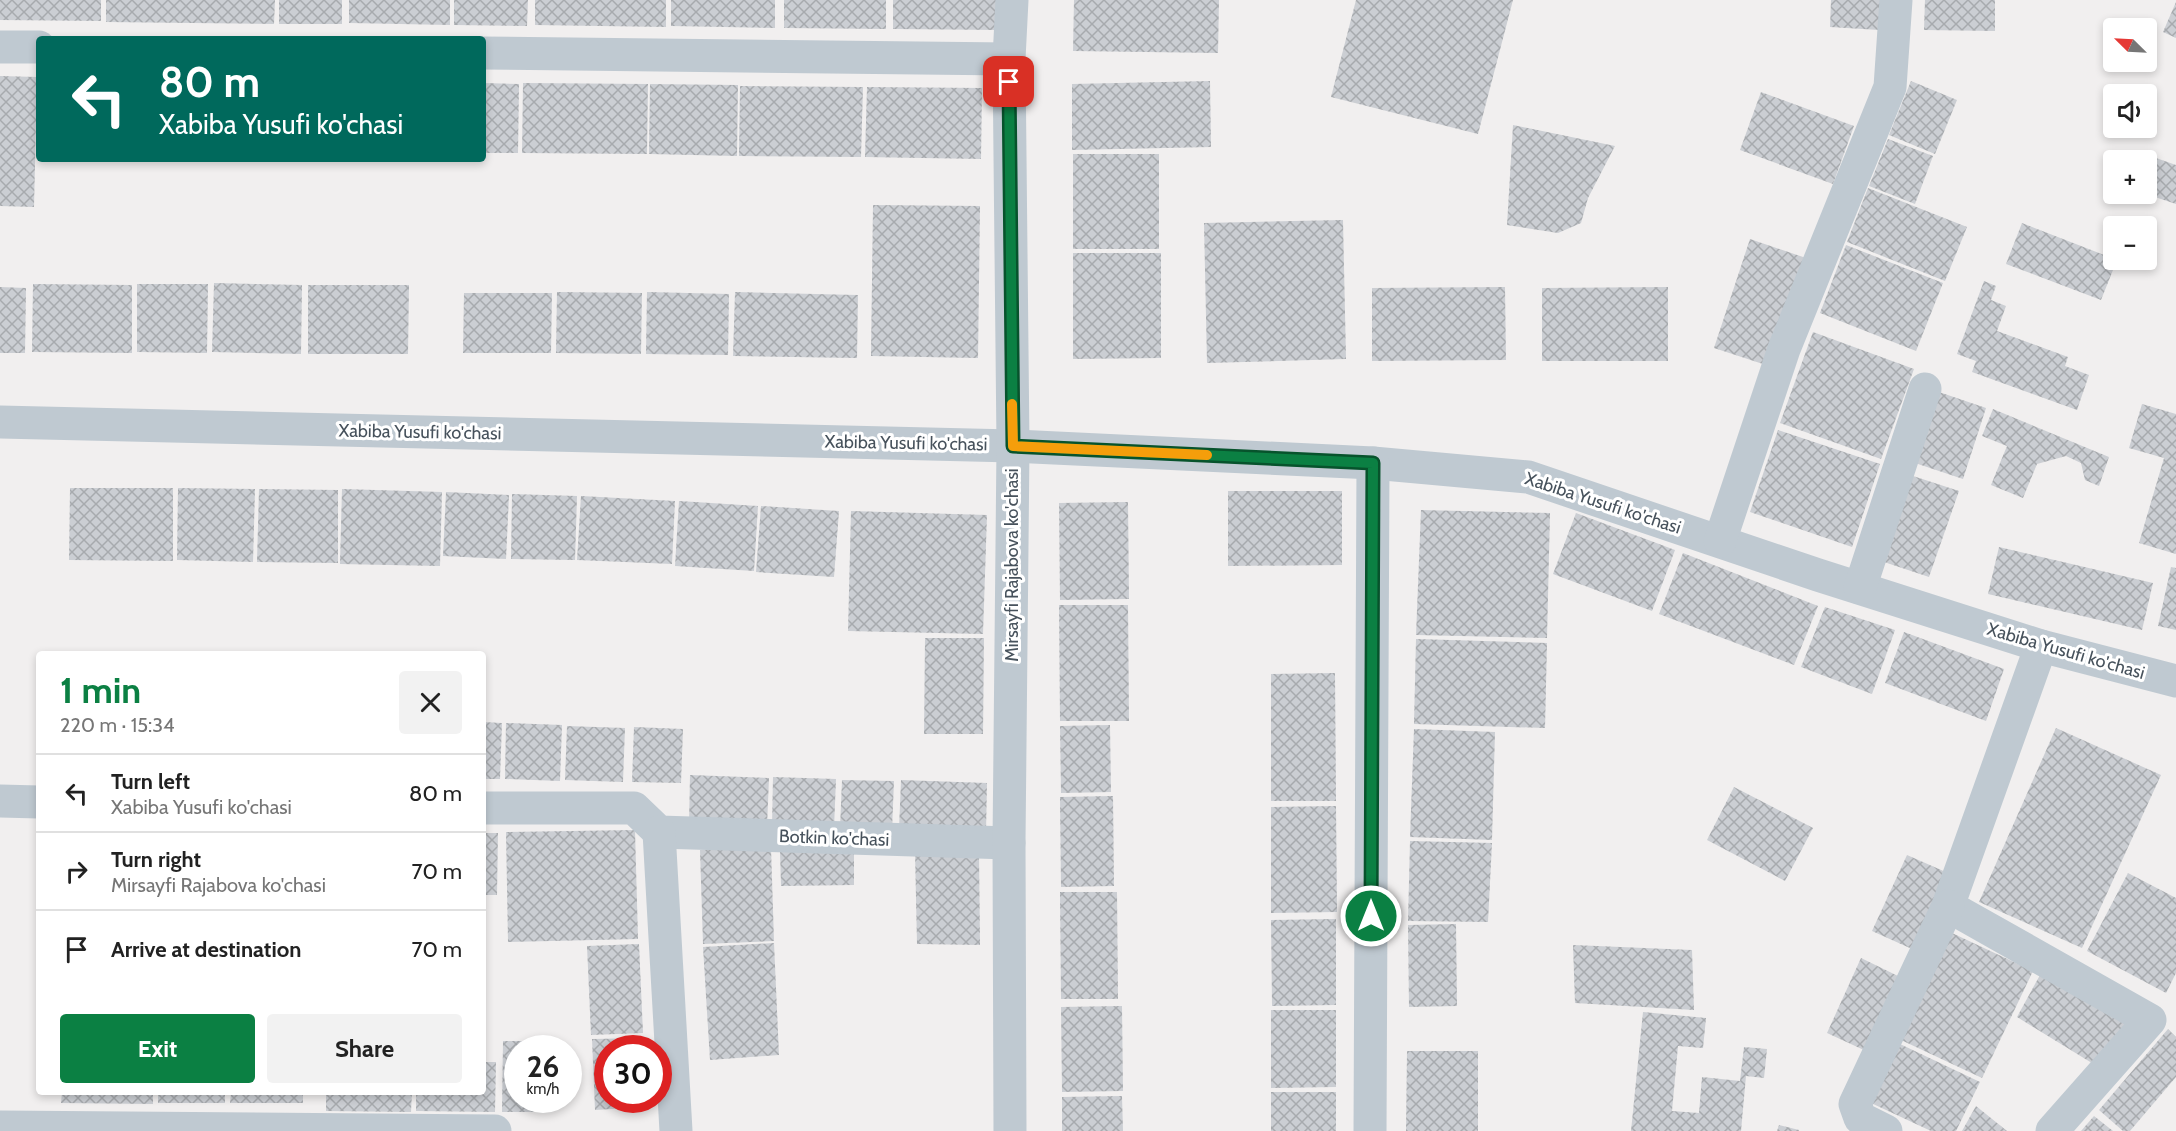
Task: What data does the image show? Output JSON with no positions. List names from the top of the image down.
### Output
{
  "streets": {
    "street": ["Xabiba Yusufi ko'chasi", "Mirsayfi Rajabova ko'chasi", "Botkin ko'chasi"]
  },
  "crossings": [
    ["Xabiba Yusufi ko'chasi", "Mirsayfi Rajabova ko'chasi"],
    ["Mirsayfi Rajabova ko'chasi", "Botkin ko'chasi"]
  ],
  "north": "top left",
  "page": {
    "map_buttons": ["+", "−"],
    "turn": ["80 m", "Xabiba Yusufi ko'chasi"],
    "heading": ["1 min", "220 m · 15:34"],
    "list": [
      {
        "name": "Turn left",
        "note": "Xabiba Yusufi ko'chasi",
        "value": "80 m"
      },
      {
        "name": "Turn right",
        "note": "Mirsayfi Rajabova ko'chasi",
        "value": "70 m"
      },
      {
        "name": "Arrive at destination",
        "value": "70 m"
      }
    ],
    "buttons": ["Exit", "Share"],
    "speed": "26 km/h",
    "limit": "30"
  }
}
